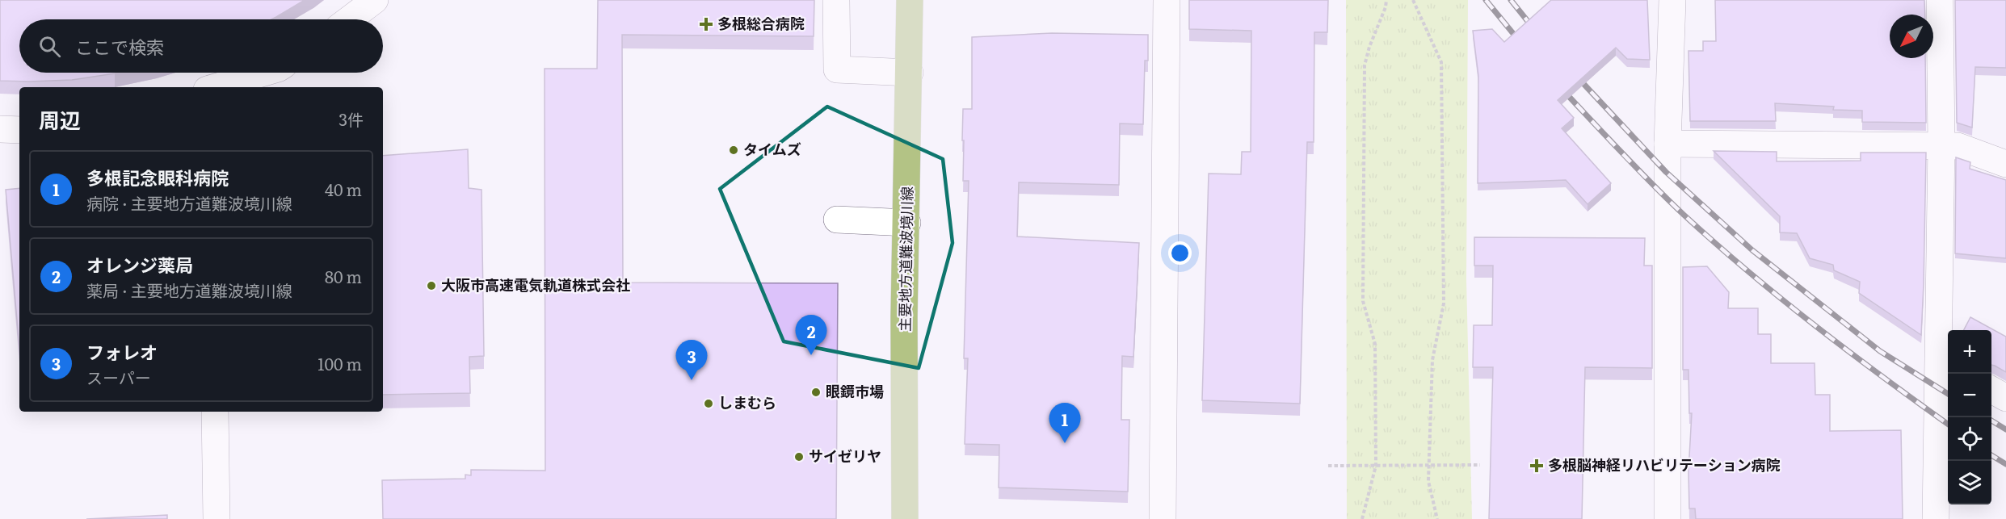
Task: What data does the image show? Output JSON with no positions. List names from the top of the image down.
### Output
{
  "streets": {
    "main road": ["主要地方道難波境川線"]
  },
  "places": {
    "health": ["多根総合病院", "多根脳神経リハビリテーション病院"],
    "other": [
      "タイムズ",
      "大阪市高速電気軌道株式会社",
      "眼鏡市場",
      "しまむら",
      "サイゼリヤ"
    ]
  },
  "north": "bottom left",
  "page": {
    "search": "ここで検索",
    "heading": ["周辺", "3件"],
    "list": [
      {
        "mark": "1",
        "name": "多根記念眼科病院",
        "note": "病院 · 主要地方道難波境川線",
        "value": "40 m"
      },
      {
        "mark": "2",
        "name": "オレンジ薬局",
        "note": "薬局 · 主要地方道難波境川線",
        "value": "80 m"
      },
      {
        "mark": "3",
        "name": "フォレオ",
        "note": "スーパー",
        "value": "100 m"
      }
    ],
    "pins": ["2", "3", "1"],
    "map_buttons": ["+", "−"]
  }
}
